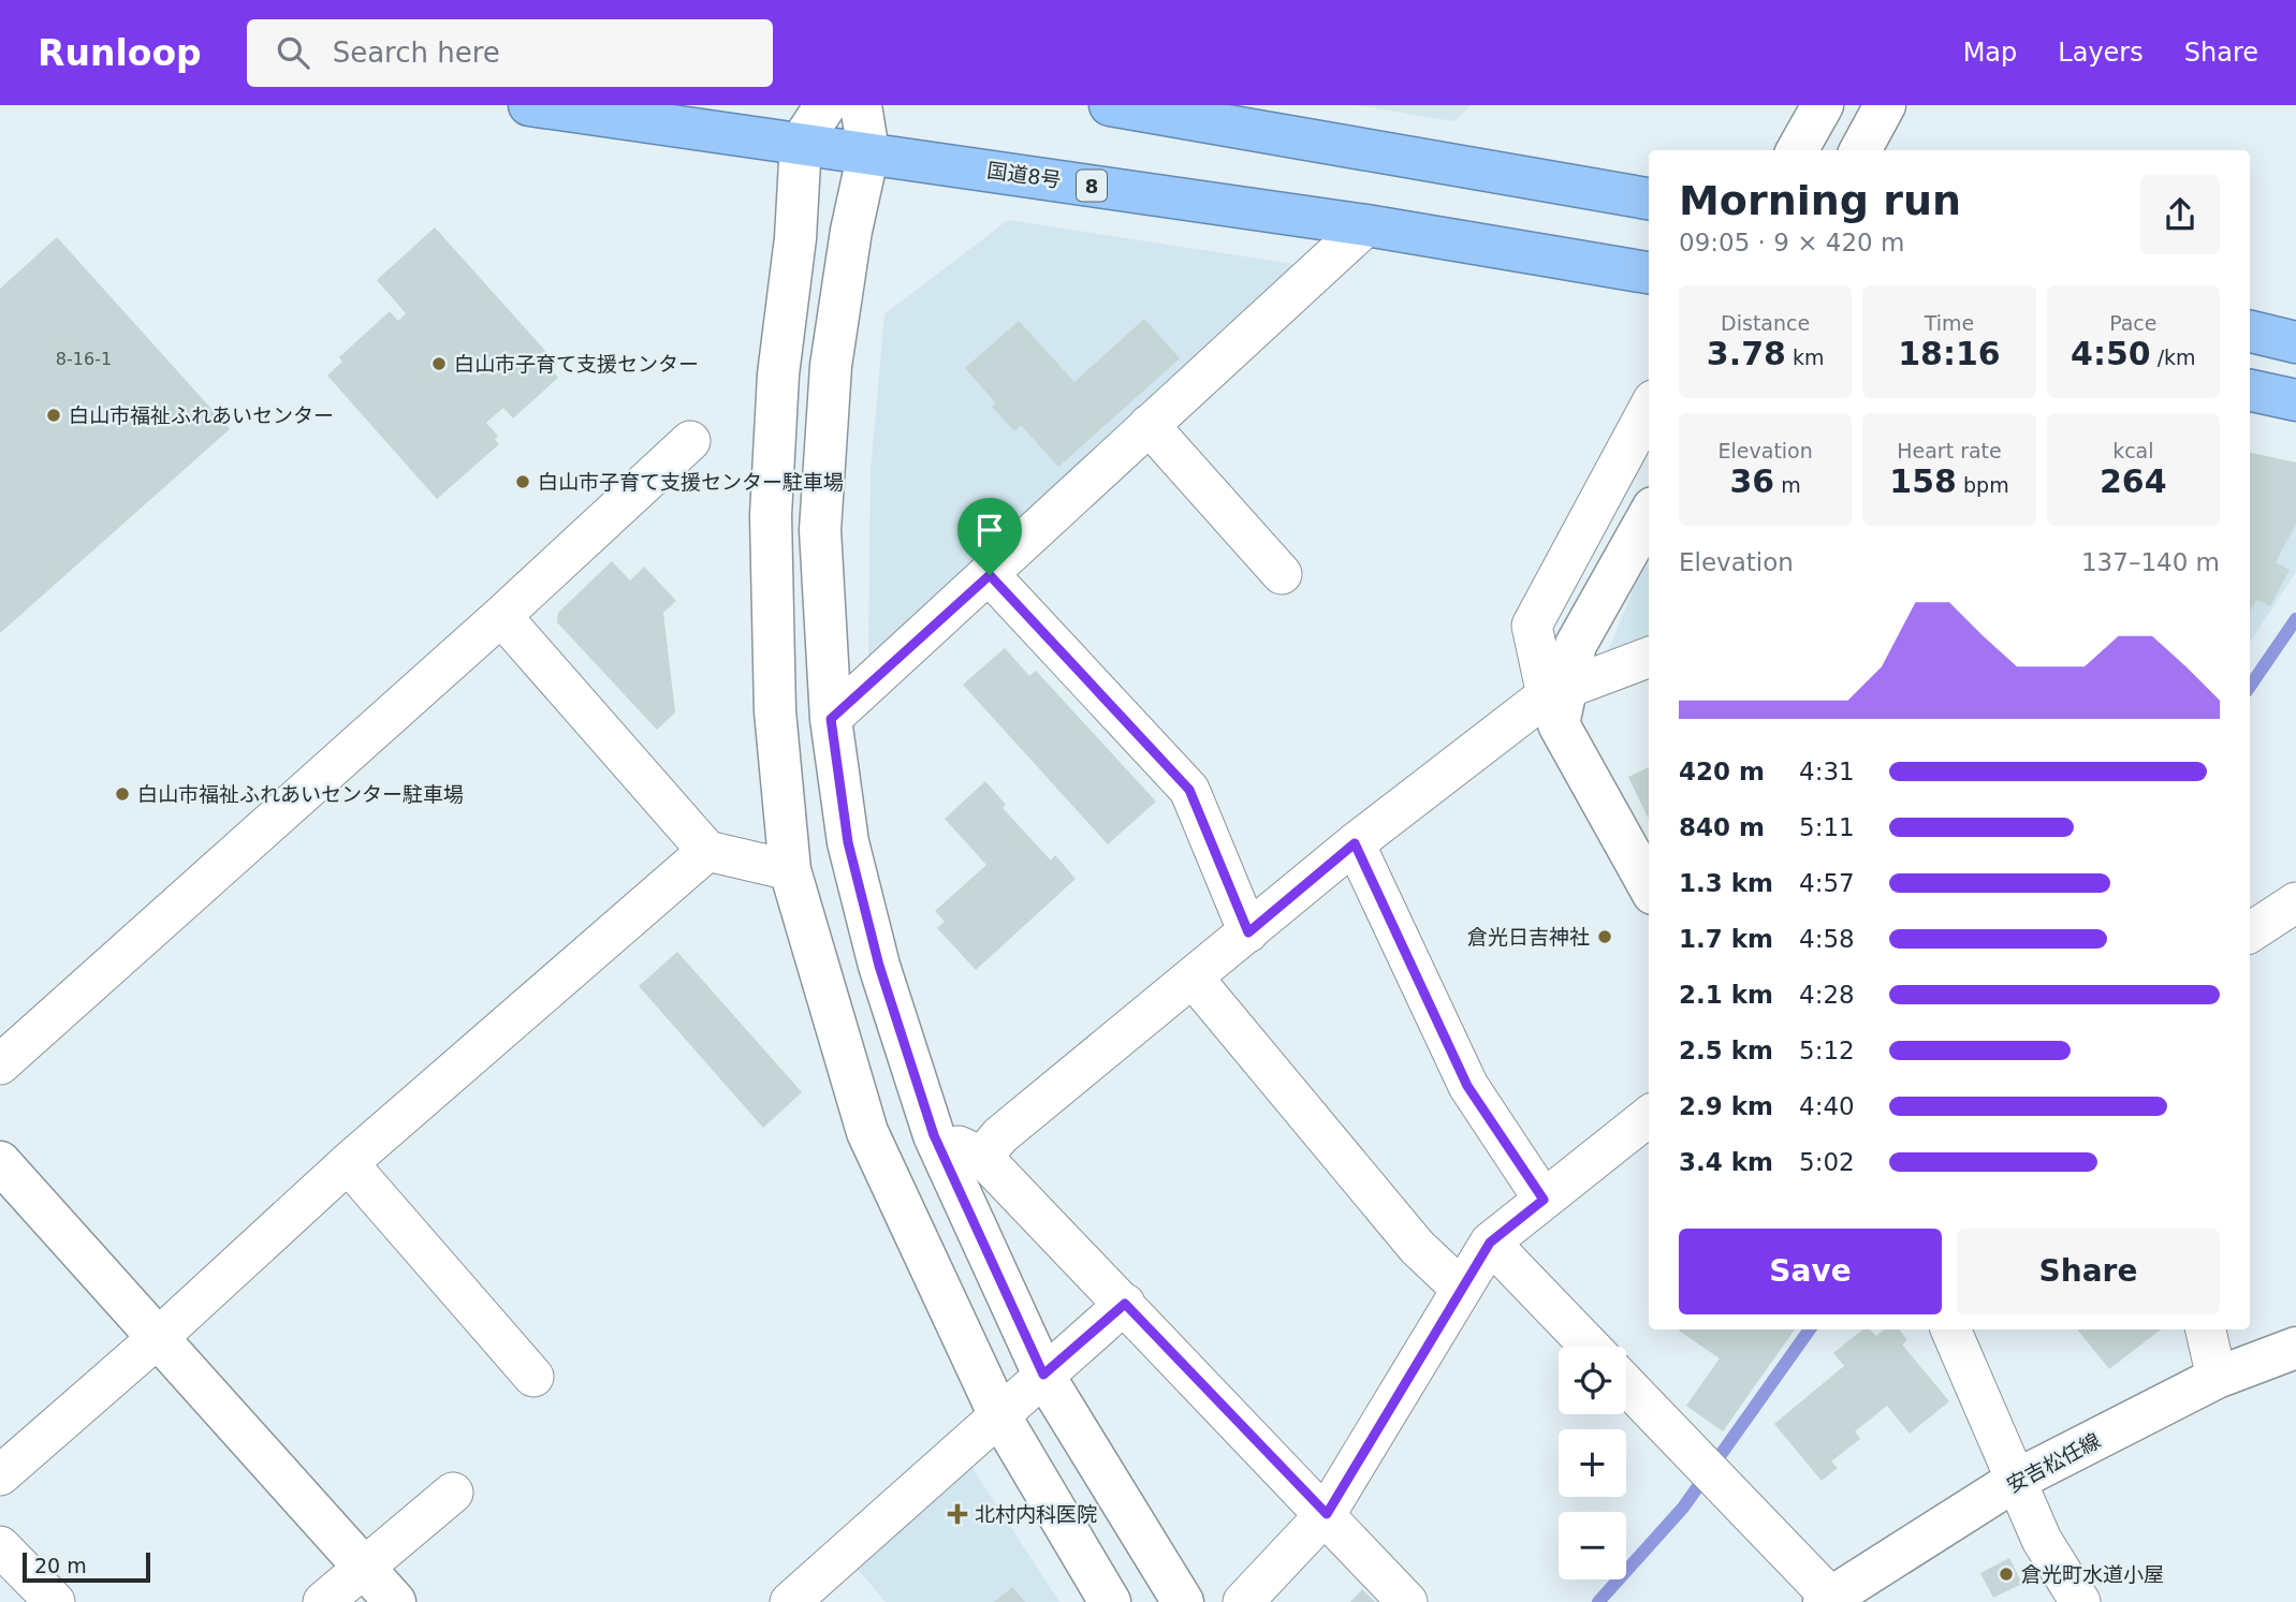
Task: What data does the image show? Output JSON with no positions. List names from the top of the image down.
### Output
{
  "streets": {
    "highway": ["国道8号", "8"],
    "street": ["安吉松任線"]
  },
  "places": {
    "other": [
      "白山市子育て支援センター",
      "白山市福祉ふれあいセンター",
      "白山市子育て支援センター駐車場",
      "白山市福祉ふれあいセンター駐車場",
      "倉光日吉神社",
      "倉光町水道小屋"
    ],
    "health": ["北村内科医院"]
  },
  "house_numbers": ["8-16-1"],
  "scale_bar": "20 m",
  "page": {
    "header": "Runloop",
    "search": "Search here",
    "nav": ["Map", "Layers", "Share"],
    "heading": ["Morning run", "09:05 · 9 × 420 m"],
    "stats": [
      ["Distance", "3.78 km"],
      ["Time", "18:16"],
      ["Pace", "4:50 /km"],
      ["Elevation", "36 m"],
      ["Heart rate", "158 bpm"],
      ["kcal", "264"]
    ],
    "chart": ["Elevation", "137–140 m"],
    "list": [
      {
        "name": "420 m",
        "note": "4:31"
      },
      {
        "name": "840 m",
        "note": "5:11"
      },
      {
        "name": "1.3 km",
        "note": "4:57"
      },
      {
        "name": "1.7 km",
        "note": "4:58"
      },
      {
        "name": "2.1 km",
        "note": "4:28"
      },
      {
        "name": "2.5 km",
        "note": "5:12"
      },
      {
        "name": "2.9 km",
        "note": "4:40"
      },
      {
        "name": "3.4 km",
        "note": "5:02"
      }
    ],
    "buttons": ["Save", "Share"],
    "map_buttons": ["+", "−"],
    "scale": "20 m"
  }
}
